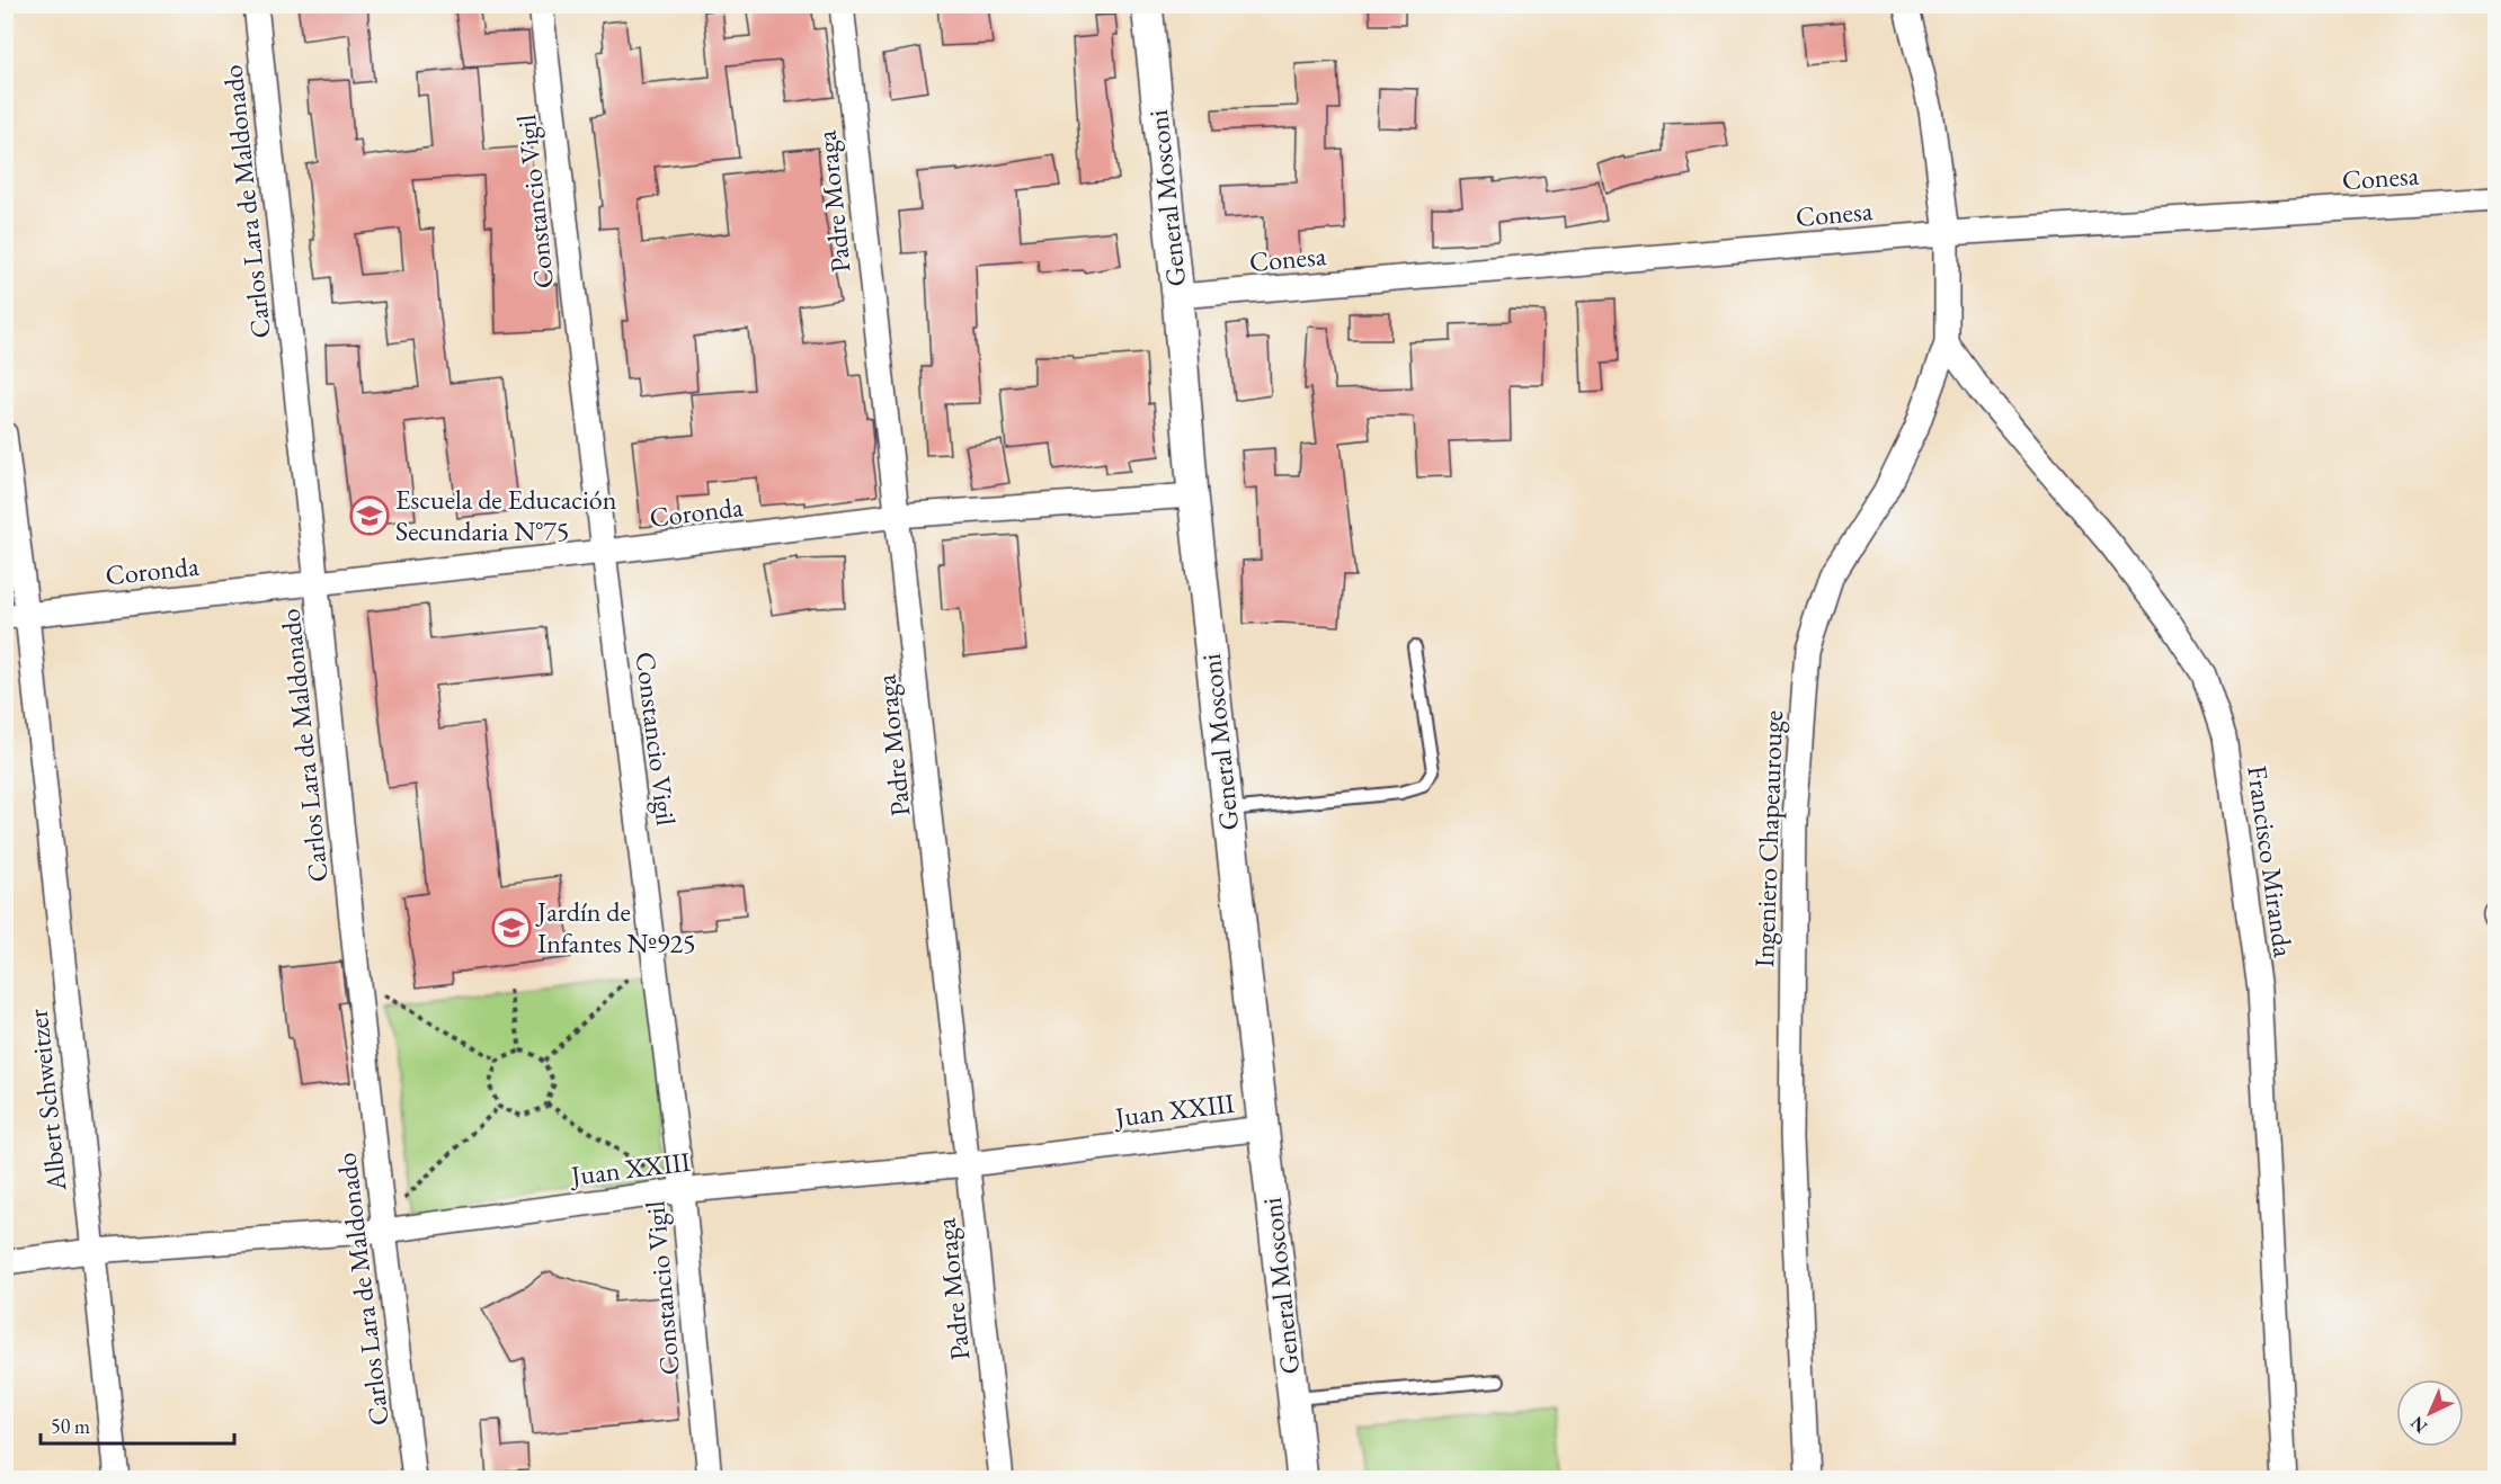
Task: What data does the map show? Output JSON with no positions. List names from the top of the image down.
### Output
{
  "streets": {
    "street": [
      "Conesa",
      "General Mosconi",
      "Carlos Lara de Maldonado",
      "Constancio Vigil",
      "Padre Moraga",
      "Coronda",
      "Ingeniero Chapeaurouge",
      "Francisco Miranda",
      "Albert Schweitzer",
      "Juan XXIII"
    ]
  },
  "crossings": [
    ["Conesa", "General Mosconi"],
    ["Conesa", "Ingeniero Chapeaurouge"],
    ["General Mosconi", "Coronda"],
    ["General Mosconi", "Juan XXIII"],
    ["Carlos Lara de Maldonado", "Coronda"],
    ["Carlos Lara de Maldonado", "Juan XXIII"],
    ["Constancio Vigil", "Coronda"],
    ["Constancio Vigil", "Juan XXIII"],
    ["Padre Moraga", "Coronda"],
    ["Padre Moraga", "Juan XXIII"],
    ["Coronda", "Albert Schweitzer"],
    ["Ingeniero Chapeaurouge", "Francisco Miranda"],
    ["Albert Schweitzer", "Juan XXIII"]
  ],
  "places": {
    "school or university": ["Escuela de Educación Secundaria N°75", "Jardín de Infantes Nº925"]
  },
  "scale_bar": "50 m",
  "north": "bottom left"
}
